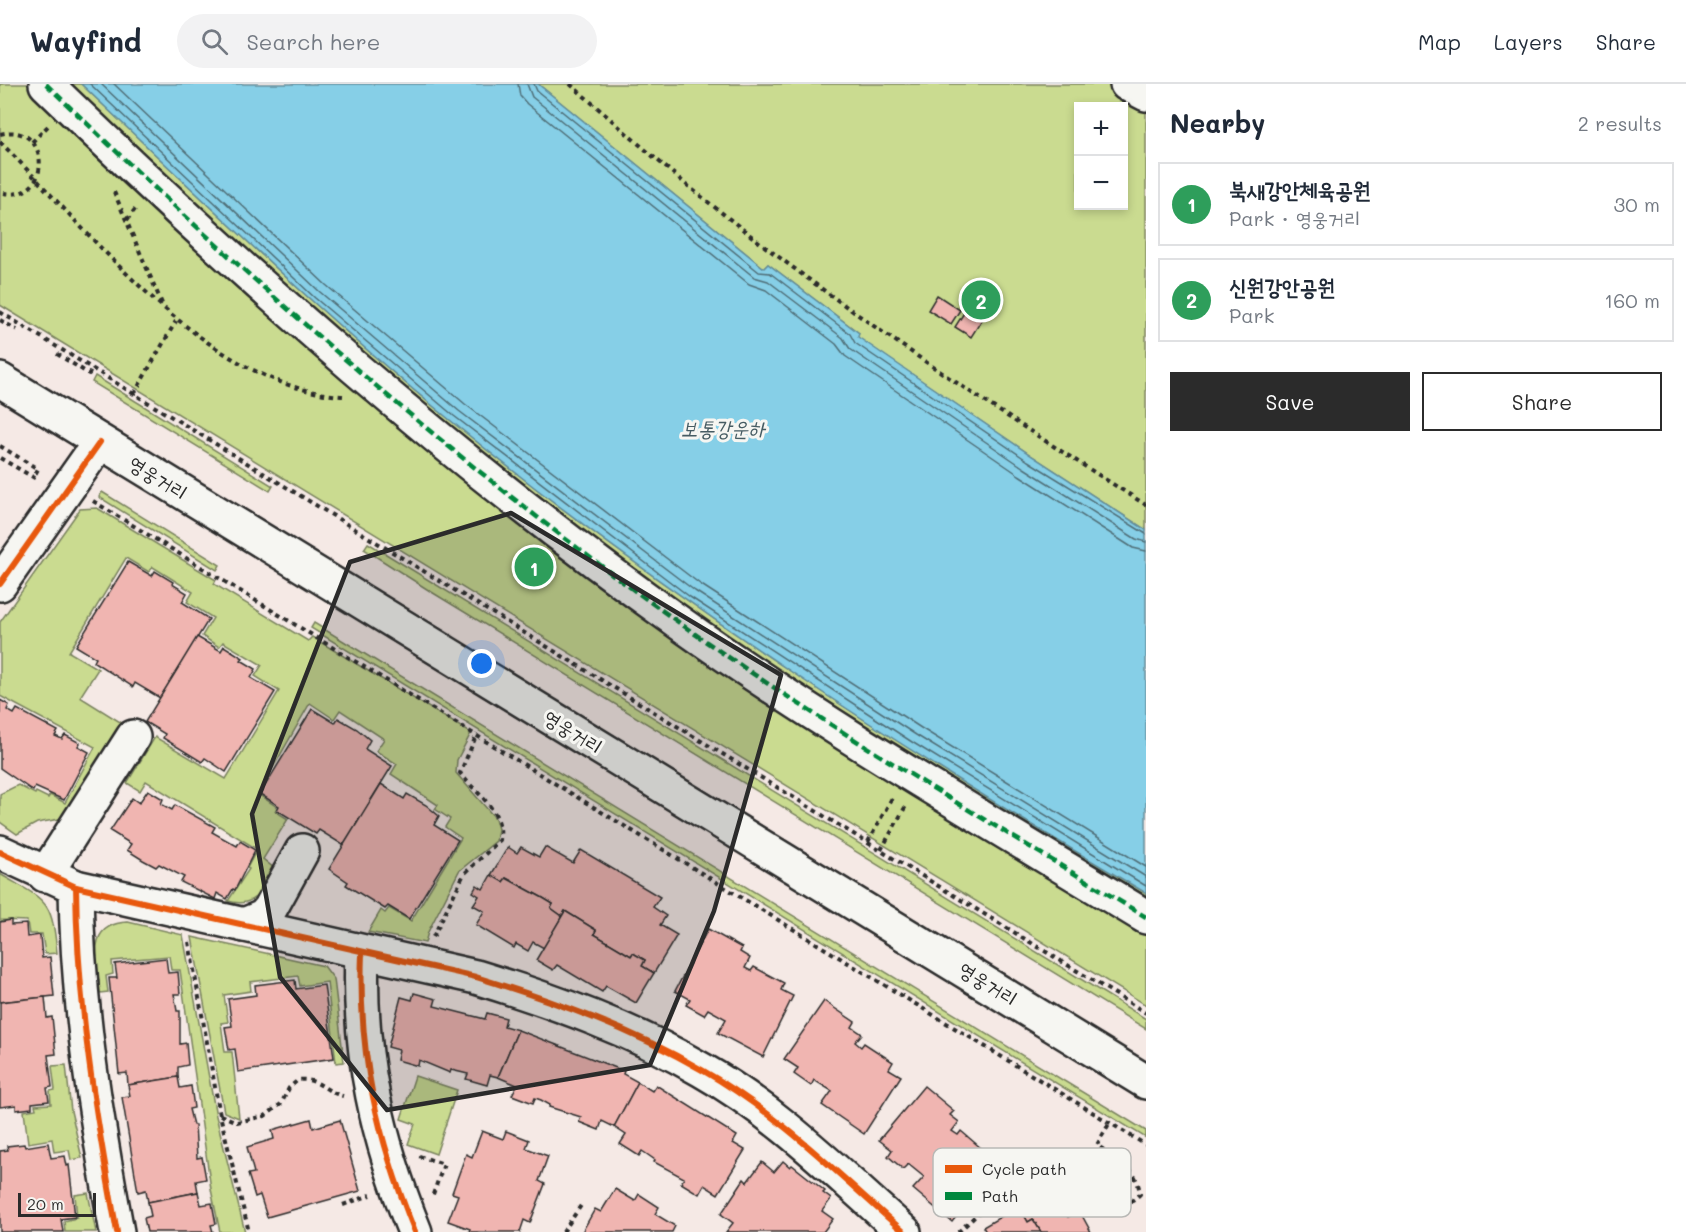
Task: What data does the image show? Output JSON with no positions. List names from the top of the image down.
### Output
{
  "streets": {
    "street": ["영웅거리"]
  },
  "water": ["보통강운하"],
  "legend": ["Cycle path", "Path"],
  "scale_bar": "20 m",
  "page": {
    "header": "Wayfind",
    "search": "Search here",
    "nav": ["Map", "Layers", "Share"],
    "heading": ["Nearby", "2 results"],
    "map_buttons": ["+", "−"],
    "list": [
      {
        "mark": "1",
        "name": "북새강안체육공원",
        "note": "Park · 영웅거리",
        "value": "30 m"
      },
      {
        "mark": "2",
        "name": "신원강안공원",
        "note": "Park",
        "value": "160 m"
      }
    ],
    "pins": ["2", "1"],
    "buttons": ["Save", "Share"],
    "scale": "20 m"
  }
}
